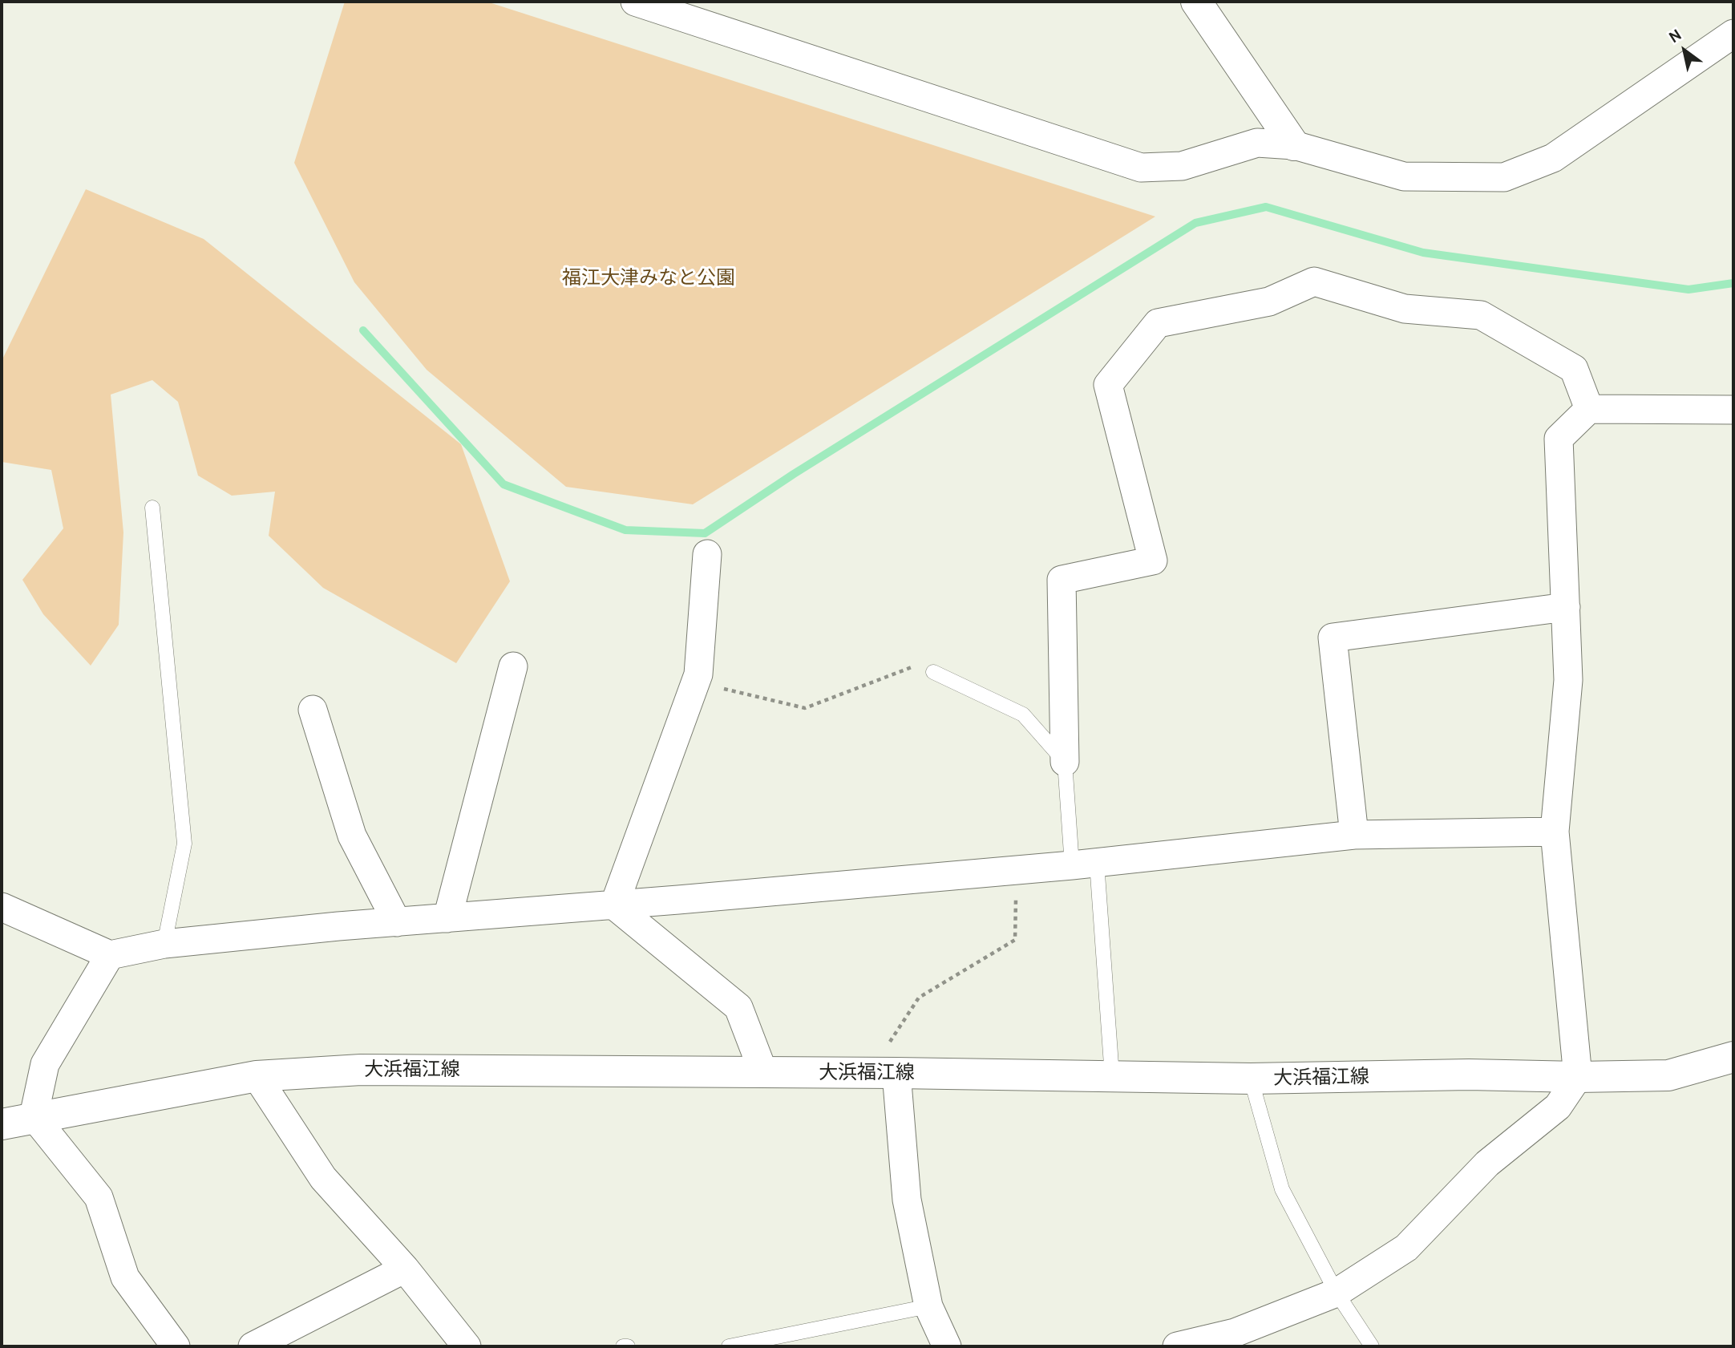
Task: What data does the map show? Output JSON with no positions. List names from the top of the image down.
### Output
{
  "streets": {
    "main road": ["大浜福江線"]
  },
  "parks": ["福江大津みなと公園"],
  "north": "top left"
}
